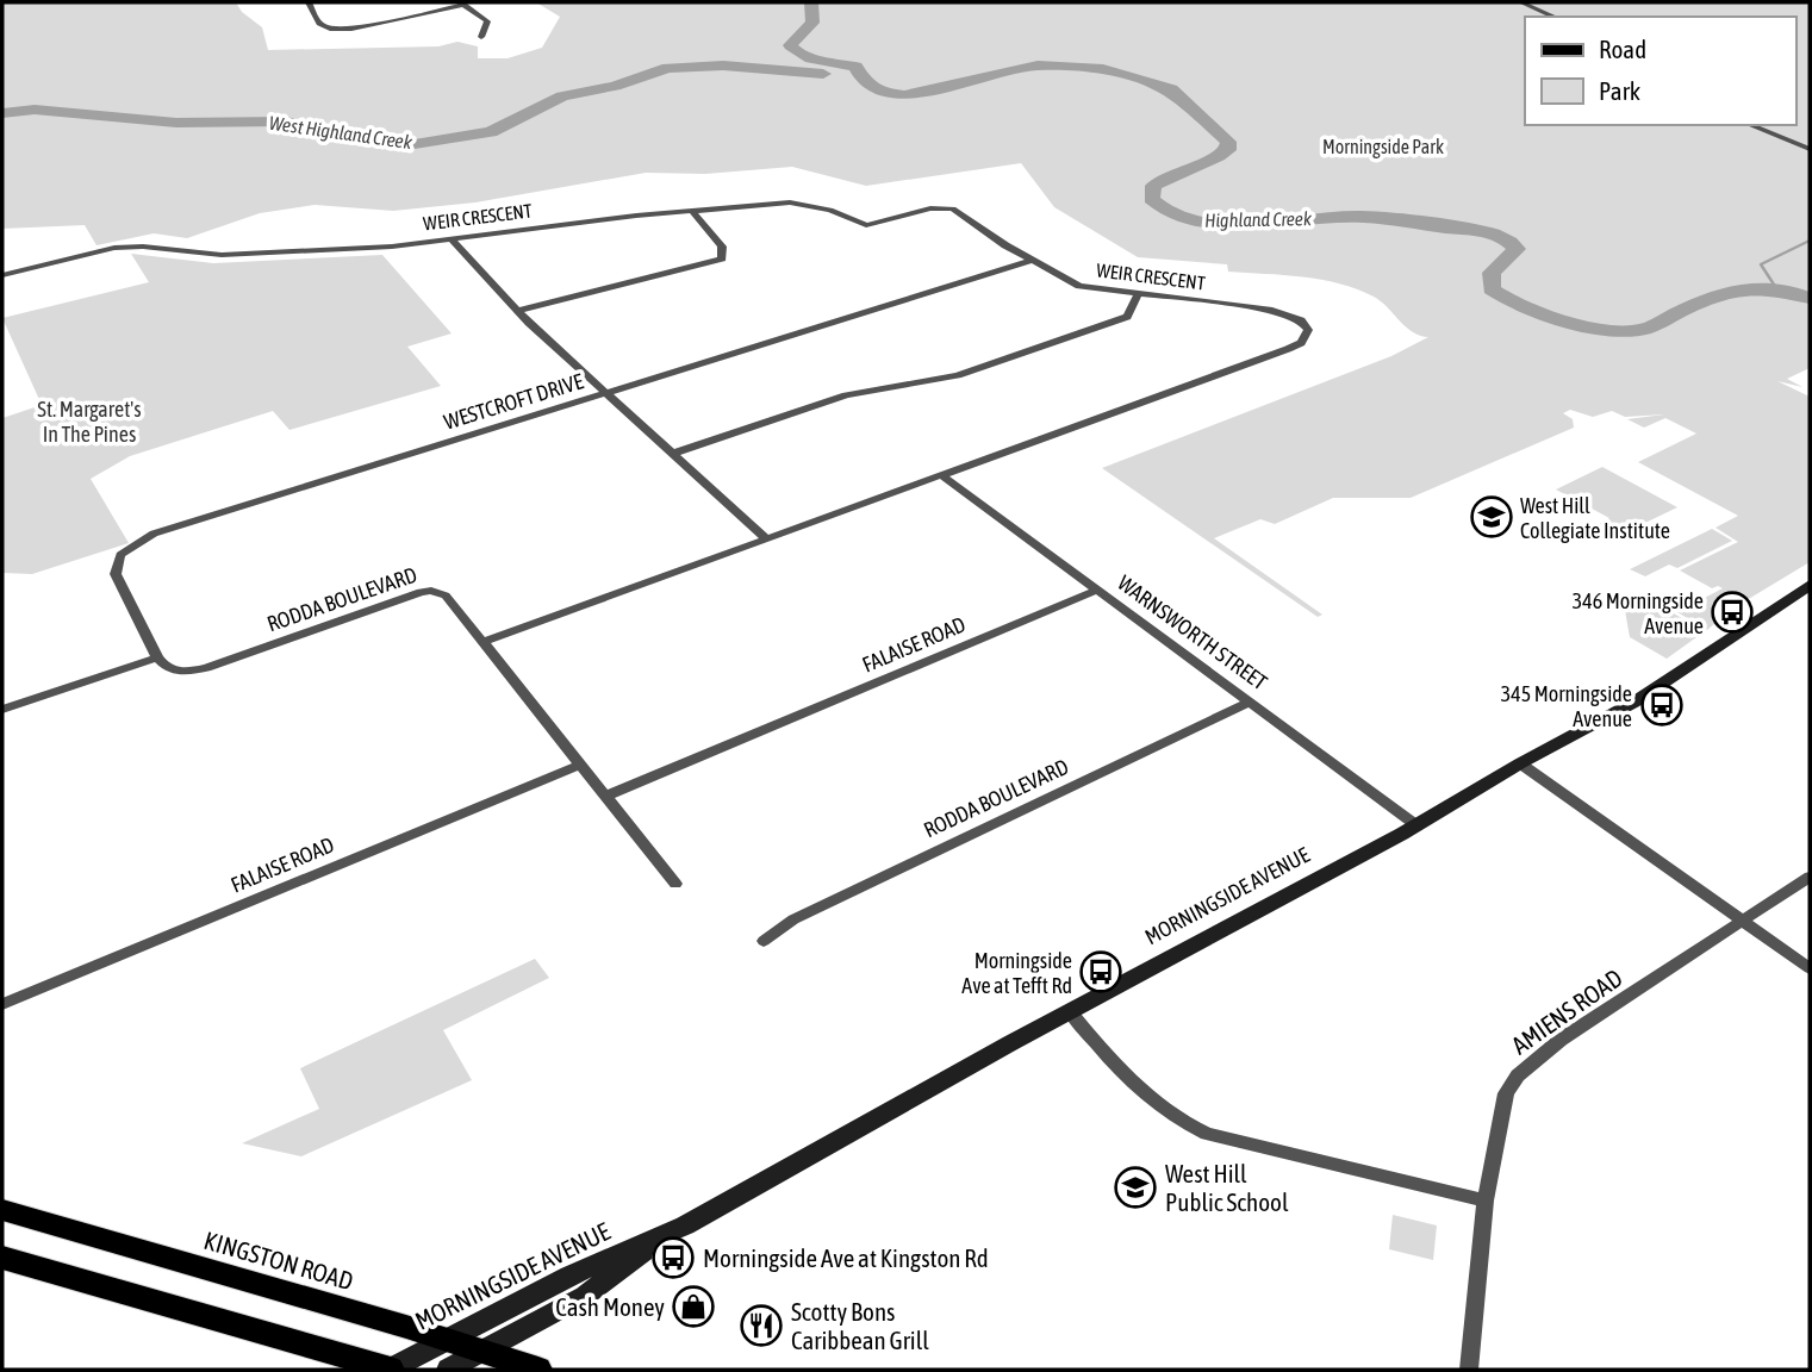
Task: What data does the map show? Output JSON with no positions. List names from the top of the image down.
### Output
{
  "streets": {
    "main road": ["MORNINGSIDE AVENUE", "KINGSTON ROAD"],
    "street": [
      "WEIR CRESCENT",
      "WESTCROFT DRIVE",
      "RODDA BOULEVARD",
      "WARNSWORTH STREET",
      "FALAISE ROAD",
      "AMIENS ROAD"
    ]
  },
  "crossings": [
    ["WEIR CRESCENT", "WESTCROFT DRIVE"],
    ["WEIR CRESCENT", "RODDA BOULEVARD"],
    ["WEIR CRESCENT", "WARNSWORTH STREET"],
    ["WESTCROFT DRIVE", "RODDA BOULEVARD"],
    ["RODDA BOULEVARD", "WARNSWORTH STREET"],
    ["RODDA BOULEVARD", "FALAISE ROAD"],
    ["WARNSWORTH STREET", "FALAISE ROAD"],
    ["WARNSWORTH STREET", "MORNINGSIDE AVENUE"],
    ["MORNINGSIDE AVENUE", "KINGSTON ROAD"]
  ],
  "water": ["West Highland Creek", "Highland Creek"],
  "parks": ["Morningside Park", "St. Margaret's In The Pines"],
  "places": {
    "school or university": ["West Hill Collegiate Institute", "West Hill Public School"],
    "bus stop": [
      "346 Morningside Avenue",
      "345 Morningside Avenue",
      "Morningside Ave at Tefft Rd",
      "Morningside Ave at Kingston Rd"
    ],
    "shop": ["Cash Money"],
    "restaurant": ["Scotty Bons Caribbean Grill"]
  },
  "legend": ["Road", "Park"]
}
